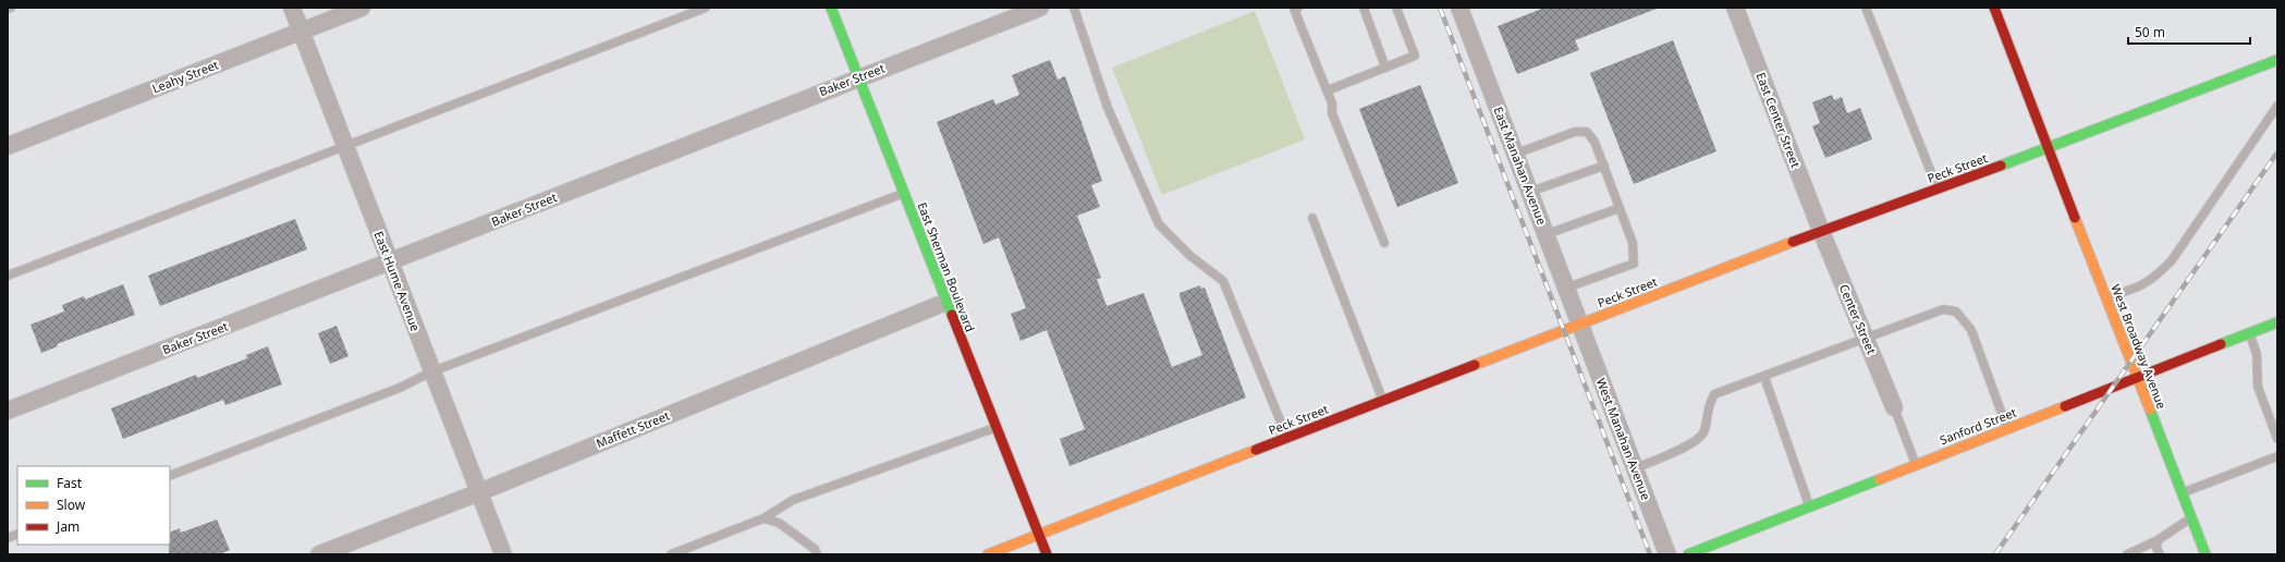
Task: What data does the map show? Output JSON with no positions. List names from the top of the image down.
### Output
{
  "streets": {
    "street": [
      "Leahy Street",
      "Baker Street",
      "East Center Street",
      "East Manahan Avenue",
      "Peck Street",
      "East Sherman Boulevard",
      "East Hume Avenue",
      "Center Street",
      "West Broadway Avenue",
      "Sanford Street",
      "Maffett Street",
      "West Manahan Avenue"
    ]
  },
  "crossings": [
    ["Leahy Street", "East Hume Avenue"],
    ["Baker Street", "East Sherman Boulevard"],
    ["Baker Street", "East Hume Avenue"],
    ["East Center Street", "Peck Street"],
    ["East Center Street", "Center Street"],
    ["East Manahan Avenue", "Peck Street"],
    ["East Manahan Avenue", "West Manahan Avenue"],
    ["Peck Street", "East Sherman Boulevard"],
    ["Peck Street", "Center Street"],
    ["Peck Street", "West Broadway Avenue"],
    ["Peck Street", "West Manahan Avenue"],
    ["East Sherman Boulevard", "Maffett Street"],
    ["East Hume Avenue", "Maffett Street"],
    ["West Broadway Avenue", "Sanford Street"]
  ],
  "legend": ["Fast", "Slow", "Jam"],
  "scale_bar": "50 m"
}
